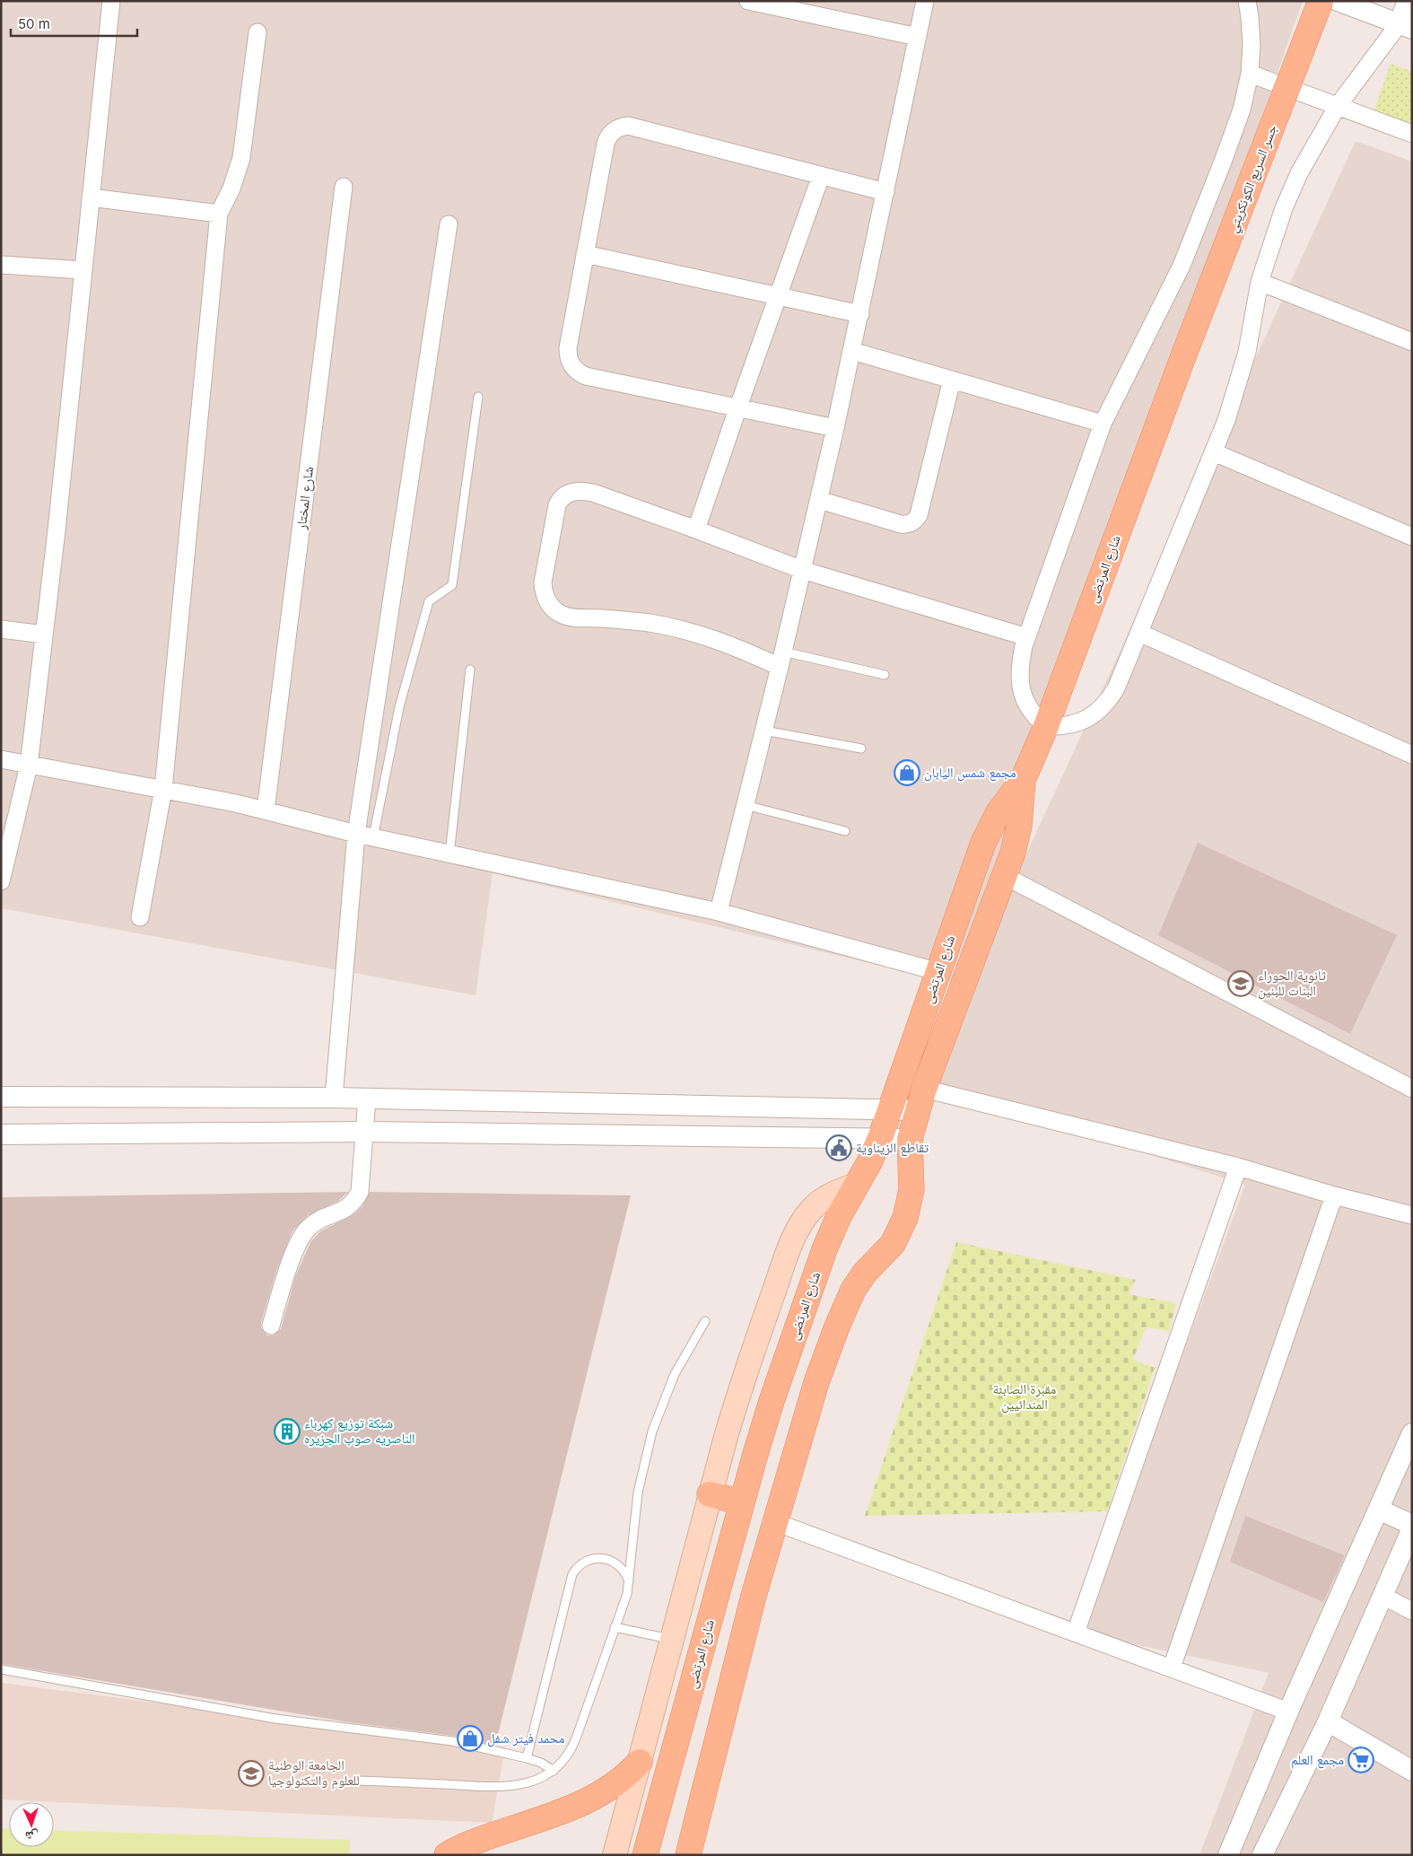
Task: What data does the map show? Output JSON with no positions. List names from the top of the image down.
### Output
{
  "streets": {
    "main road": ["جسر السريع الكونكريتي", "شارع المرتضى"],
    "street": ["شارع المختار"]
  },
  "crossings": [
    ["جسر السريع الكونكريتي", "شارع المرتضى"]
  ],
  "parks": ["مقبرة الصابئة المندائيين"],
  "places": {
    "shop": ["مجمع شمس اليابان", "محمد فيتر شفل"],
    "school or university": ["ثانوية الحوراء البنات للبنين", "الجامعة الوطنية للعلوم والتكنولوجيا"],
    "public building": ["تقاطع الزيناوية"],
    "building": ["شبكة توزيع كهرباء الناصريه صوب الجزيره"],
    "supermarket": ["مجمع العلم"]
  },
  "scale_bar": "50 m",
  "north": "bottom"
}
